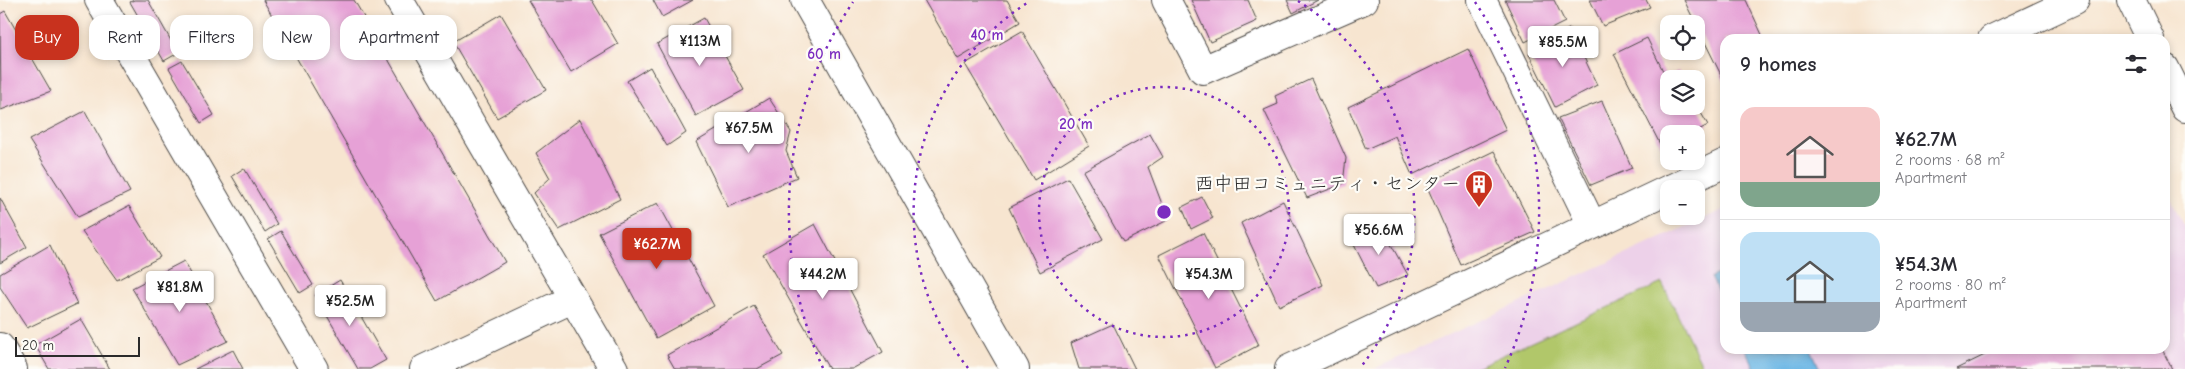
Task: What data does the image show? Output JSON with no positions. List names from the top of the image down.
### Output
{
  "places": {
    "building": ["西中田コミュニティ・センター"]
  },
  "scale_bar": "20 m",
  "page": {
    "map_buttons": ["+", "−"],
    "chip": [
      "Buy",
      "Rent",
      "Filters",
      "New",
      "Apartment"
    ],
    "price": [
      "¥113M",
      "¥85.5M",
      "¥67.5M",
      "¥56.6M",
      "¥62.7M",
      "¥44.2M",
      "¥54.3M",
      "¥81.8M",
      "¥52.5M"
    ],
    "heading": "9 homes",
    "list": [
      {
        "name": "¥62.7M",
        "note": "2 rooms · 68 m² · Apartment"
      },
      {
        "name": "¥54.3M",
        "note": "2 rooms · 80 m² · Apartment"
      }
    ],
    "scale": "20 m"
  },
  "rings": ["40 m", "60 m", "20 m"]
}
